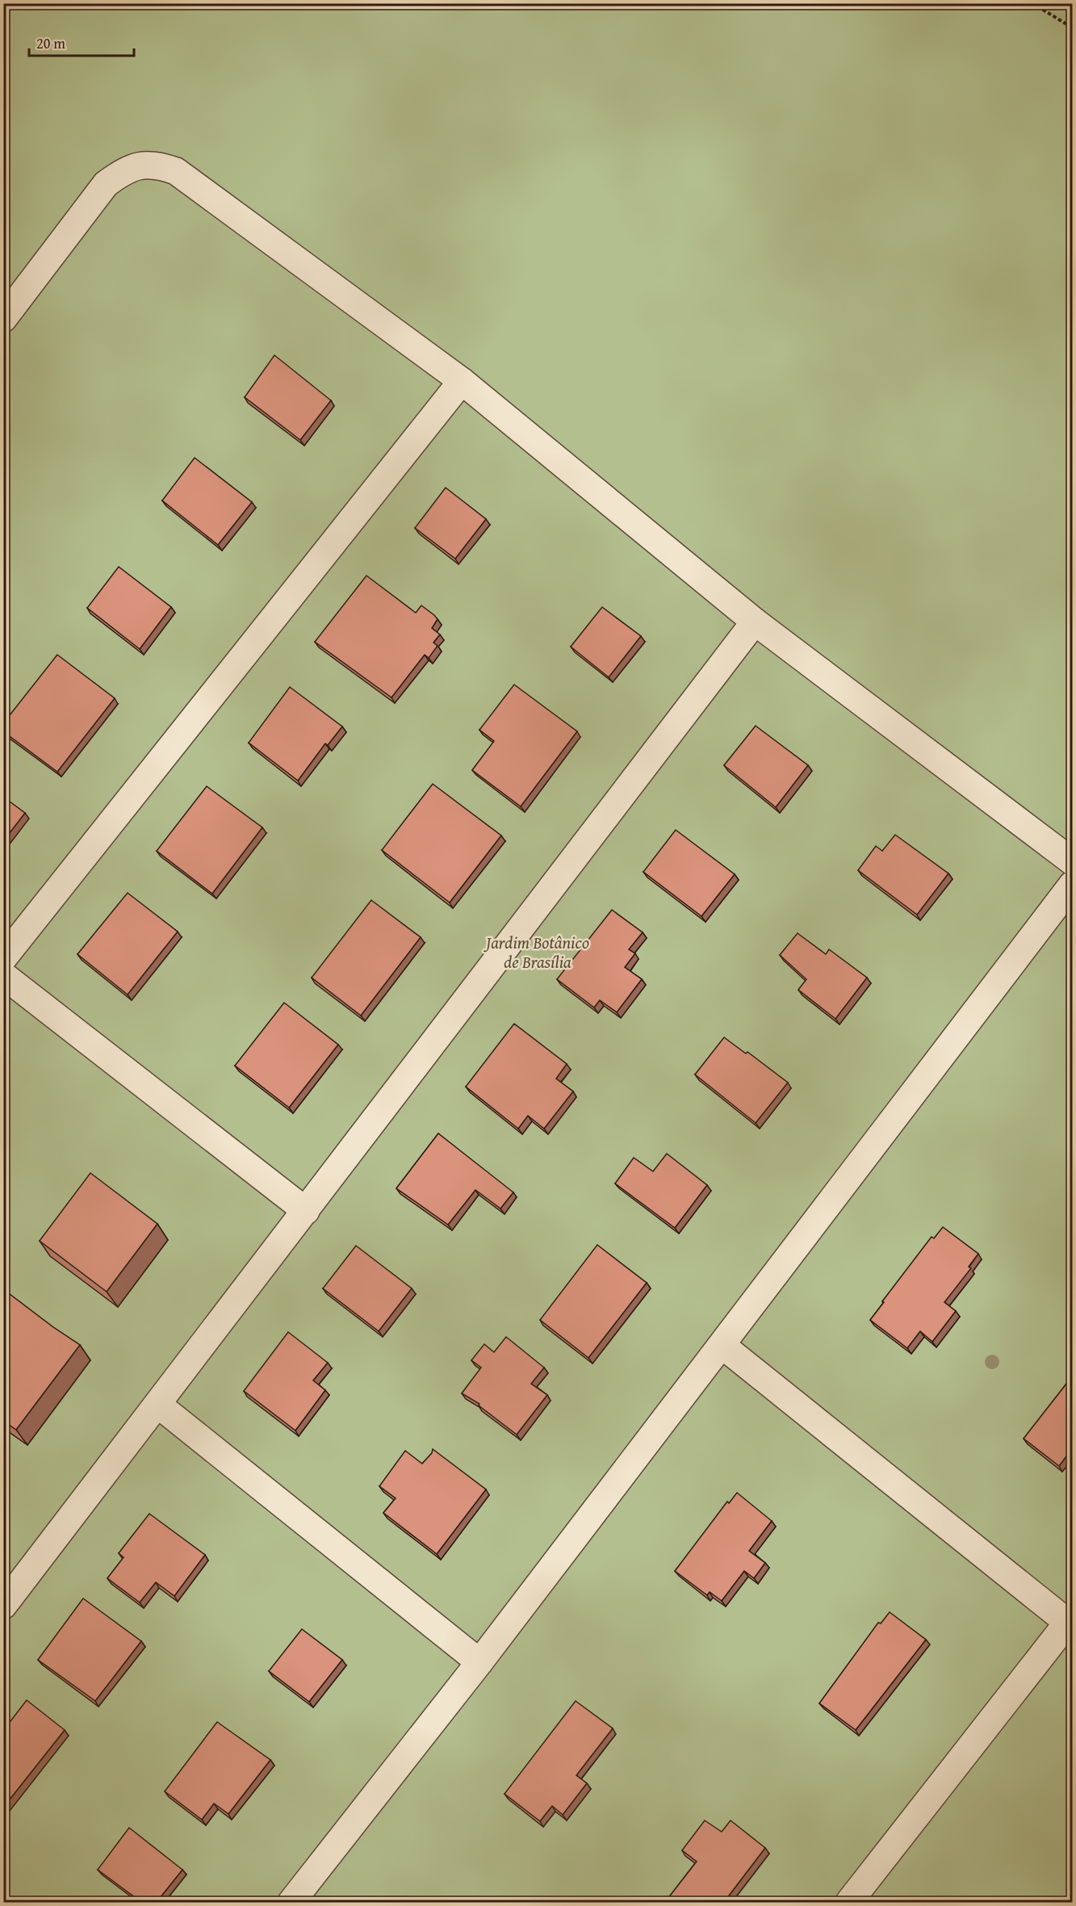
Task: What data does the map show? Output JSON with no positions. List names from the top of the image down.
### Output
{
  "parks": ["Jardim Botânico de Brasília"],
  "scale_bar": "20 m"
}
